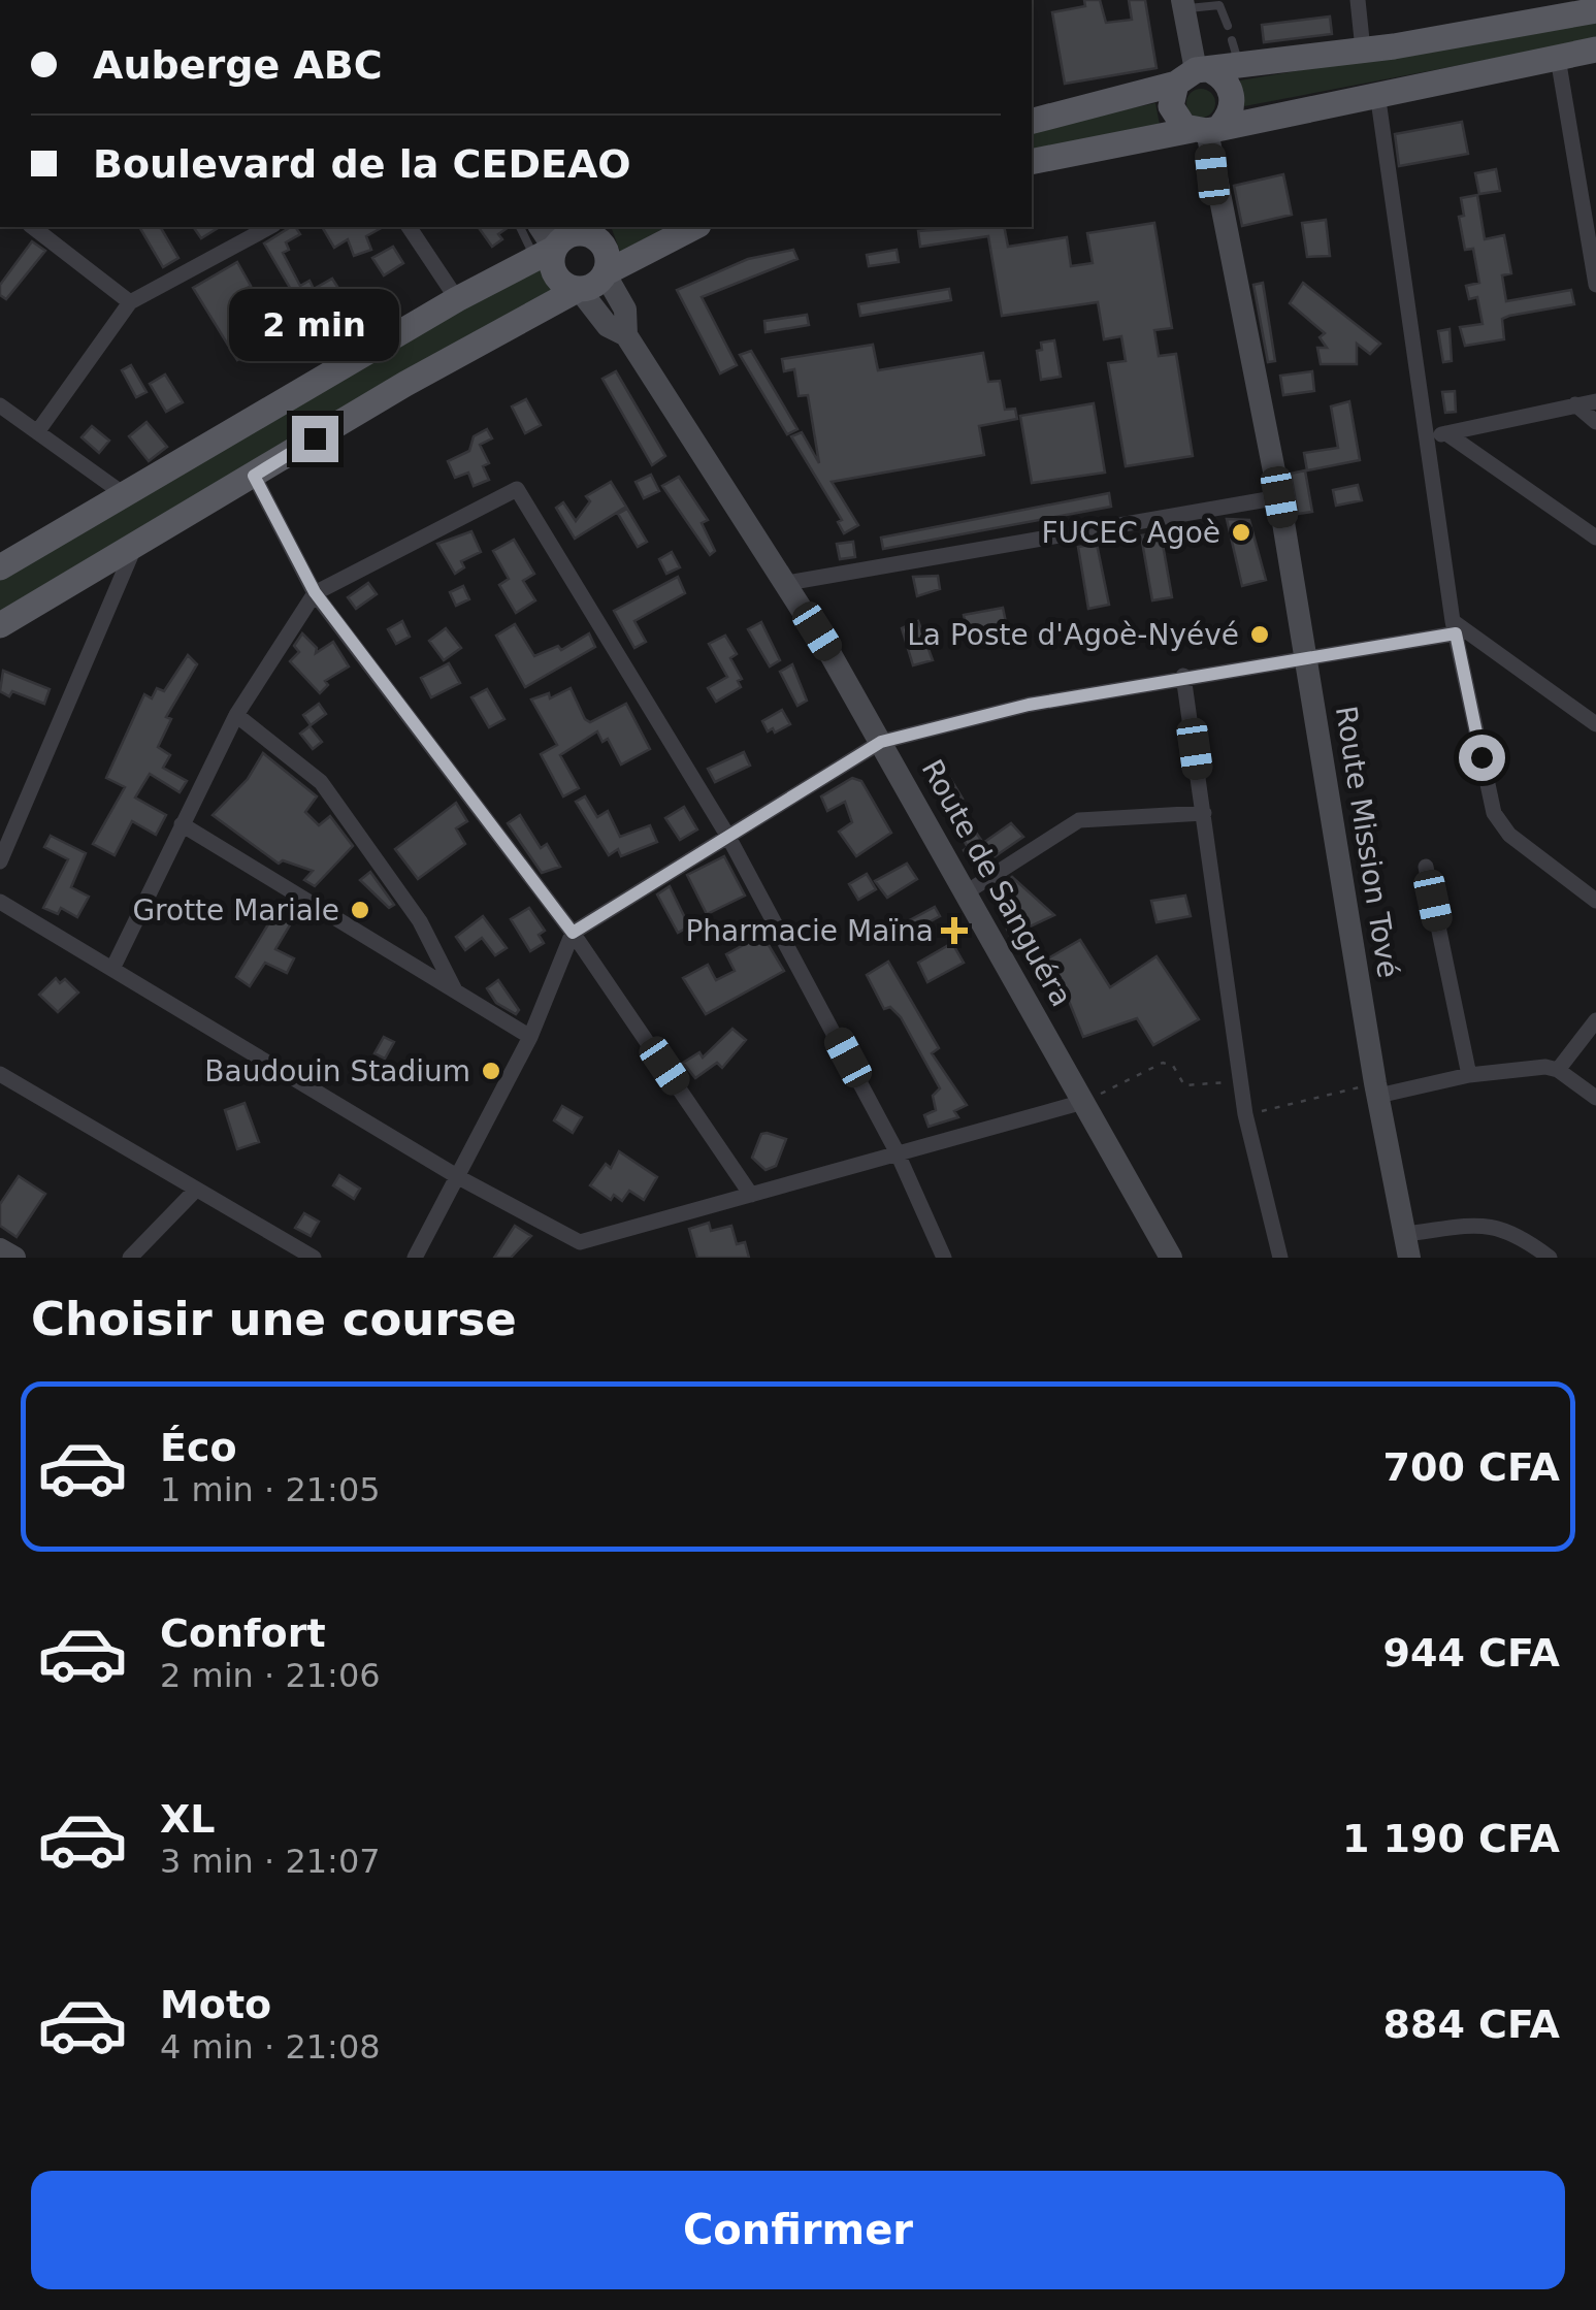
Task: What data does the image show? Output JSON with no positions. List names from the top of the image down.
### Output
{
  "streets": {
    "street": ["Route Mission Tové", "Route de Sanguéra"]
  },
  "places": {
    "other": [
      "FUCEC Agoè",
      "La Poste d'Agoè-Nyévé",
      "Grotte Mariale",
      "Baudouin Stadium"
    ],
    "health": ["Pharmacie Maïna"]
  },
  "page": {
    "banner": ["Auberge ABC", "Boulevard de la CEDEAO"],
    "bubble": "2 min",
    "heading": "Choisir une course",
    "list": [
      {
        "name": "Éco",
        "note": "1 min · 21:05",
        "value": "700 CFA"
      },
      {
        "name": "Confort",
        "note": "2 min · 21:06",
        "value": "944 CFA"
      },
      {
        "name": "XL",
        "note": "3 min · 21:07",
        "value": "1 190 CFA"
      },
      {
        "name": "Moto",
        "note": "4 min · 21:08",
        "value": "884 CFA"
      }
    ],
    "buttons": "Confirmer"
  }
}
